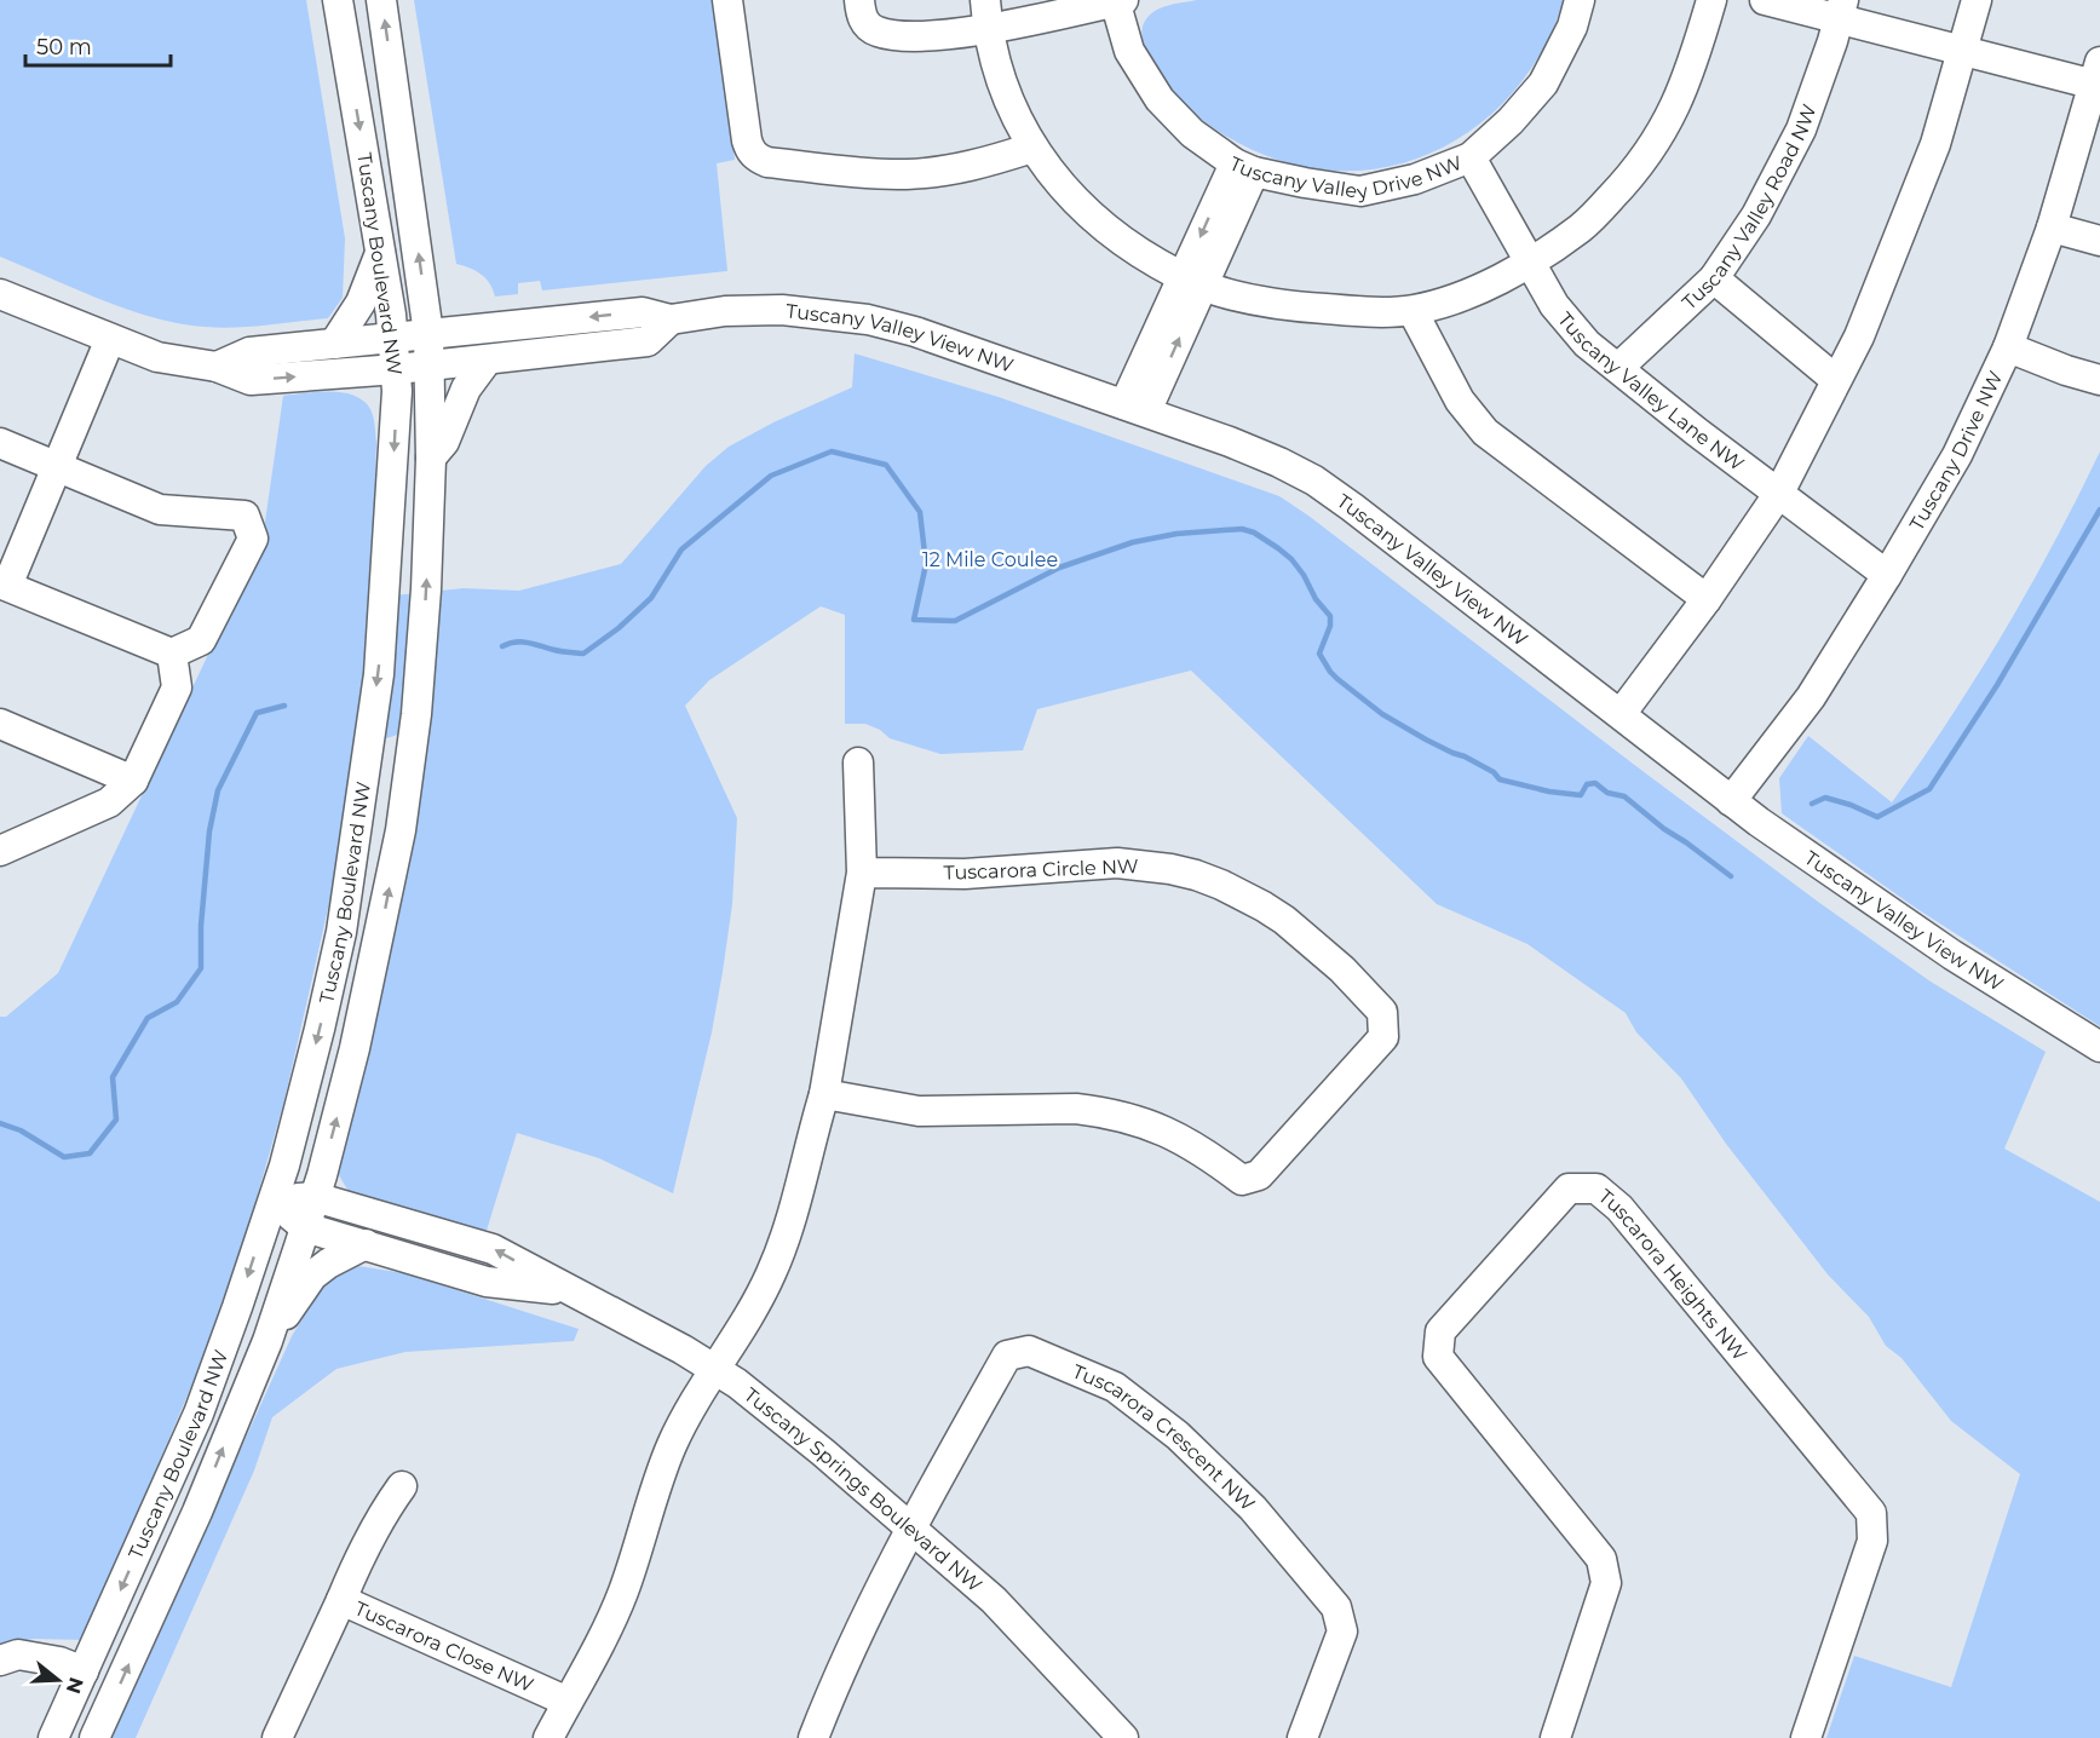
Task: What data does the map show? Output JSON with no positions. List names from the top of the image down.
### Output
{
  "streets": {
    "street": [
      "Tuscany Valley Drive NW",
      "Tuscany Valley Road NW",
      "Tuscany Boulevard NW",
      "Tuscany Valley View NW",
      "Tuscany Valley Lane NW",
      "Tuscany Drive NW",
      "Tuscarora Circle NW",
      "Tuscarora Heights NW",
      "Tuscarora Crescent NW",
      "Tuscany Springs Boulevard NW",
      "Tuscarora Close NW"
    ]
  },
  "crossings": [
    ["Tuscany Valley Drive NW", "Tuscany Valley Lane NW"],
    ["Tuscany Valley Road NW", "Tuscany Valley Lane NW"],
    ["Tuscany Boulevard NW", "Tuscany Valley View NW"],
    ["Tuscany Boulevard NW", "Tuscany Springs Boulevard NW"],
    ["Tuscany Valley View NW", "Tuscany Drive NW"],
    ["Tuscany Valley Lane NW", "Tuscany Drive NW"],
    ["Tuscarora Crescent NW", "Tuscany Springs Boulevard NW"]
  ],
  "parks": ["12 Mile Coulee"],
  "scale_bar": "50 m",
  "north": "right"
}
